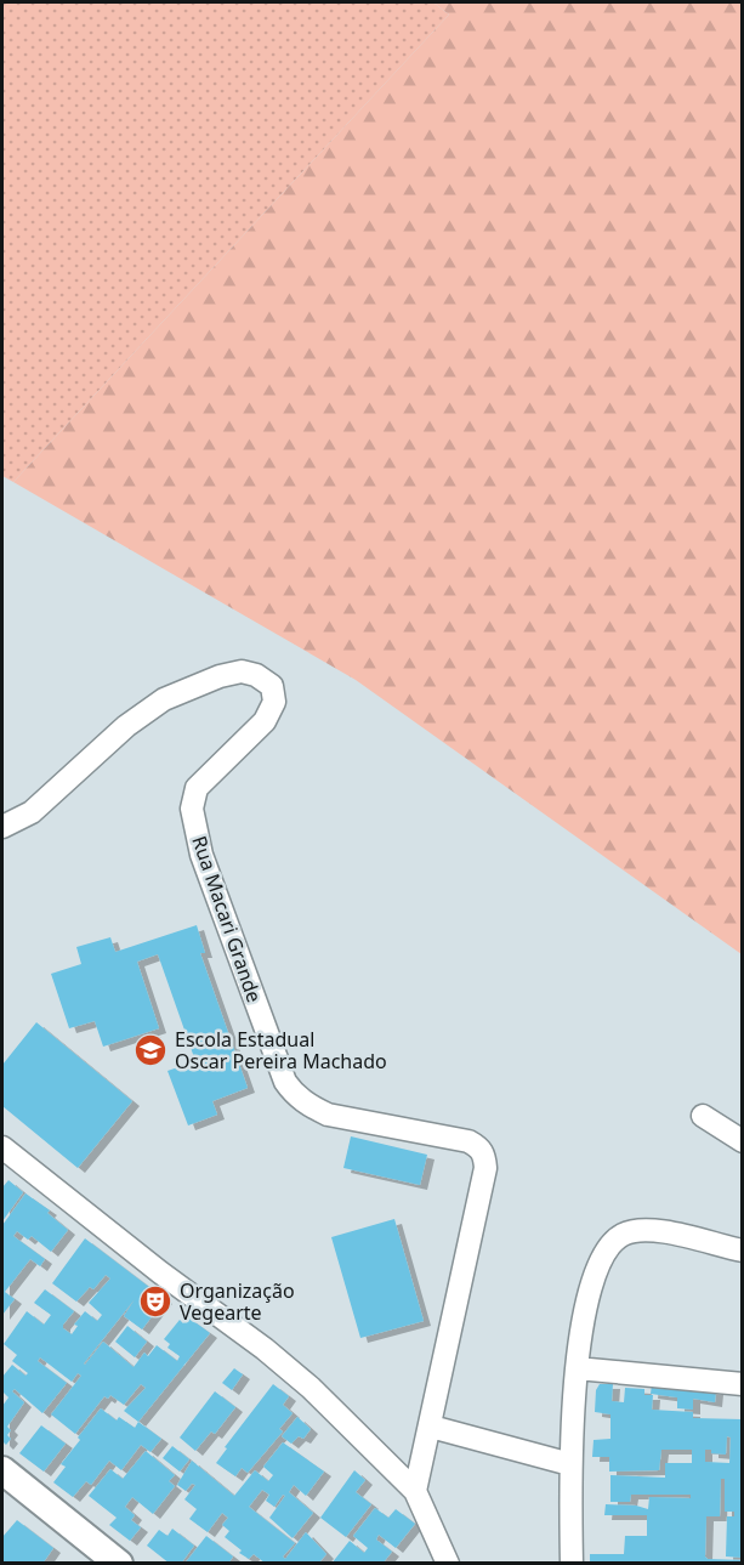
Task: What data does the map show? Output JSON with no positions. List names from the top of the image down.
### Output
{
  "streets": {
    "street": ["Rua Macari Grande"]
  },
  "places": {
    "school or university": ["Escola Estadual Oscar Pereira Machado"],
    "theatre": ["Organização Vegearte"]
  }
}
